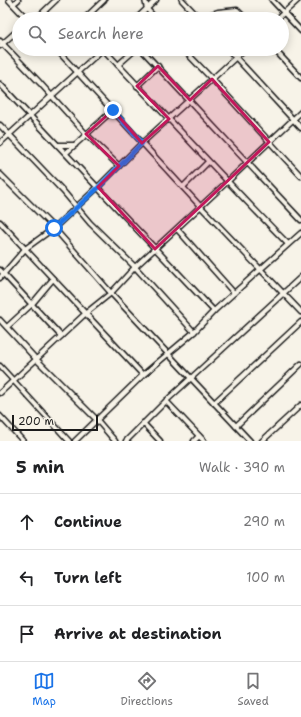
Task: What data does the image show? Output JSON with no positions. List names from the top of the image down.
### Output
{
  "scale_bar": "200 m",
  "page": {
    "search": "Search here",
    "scale": "200 m",
    "heading": ["5 min", "Walk · 390 m"],
    "list": [
      ["Continue", "290 m"],
      ["Turn left", "100 m"],
      "Arrive at destination"
    ],
    "nav": ["Map", "Directions", "Saved"]
  }
}
